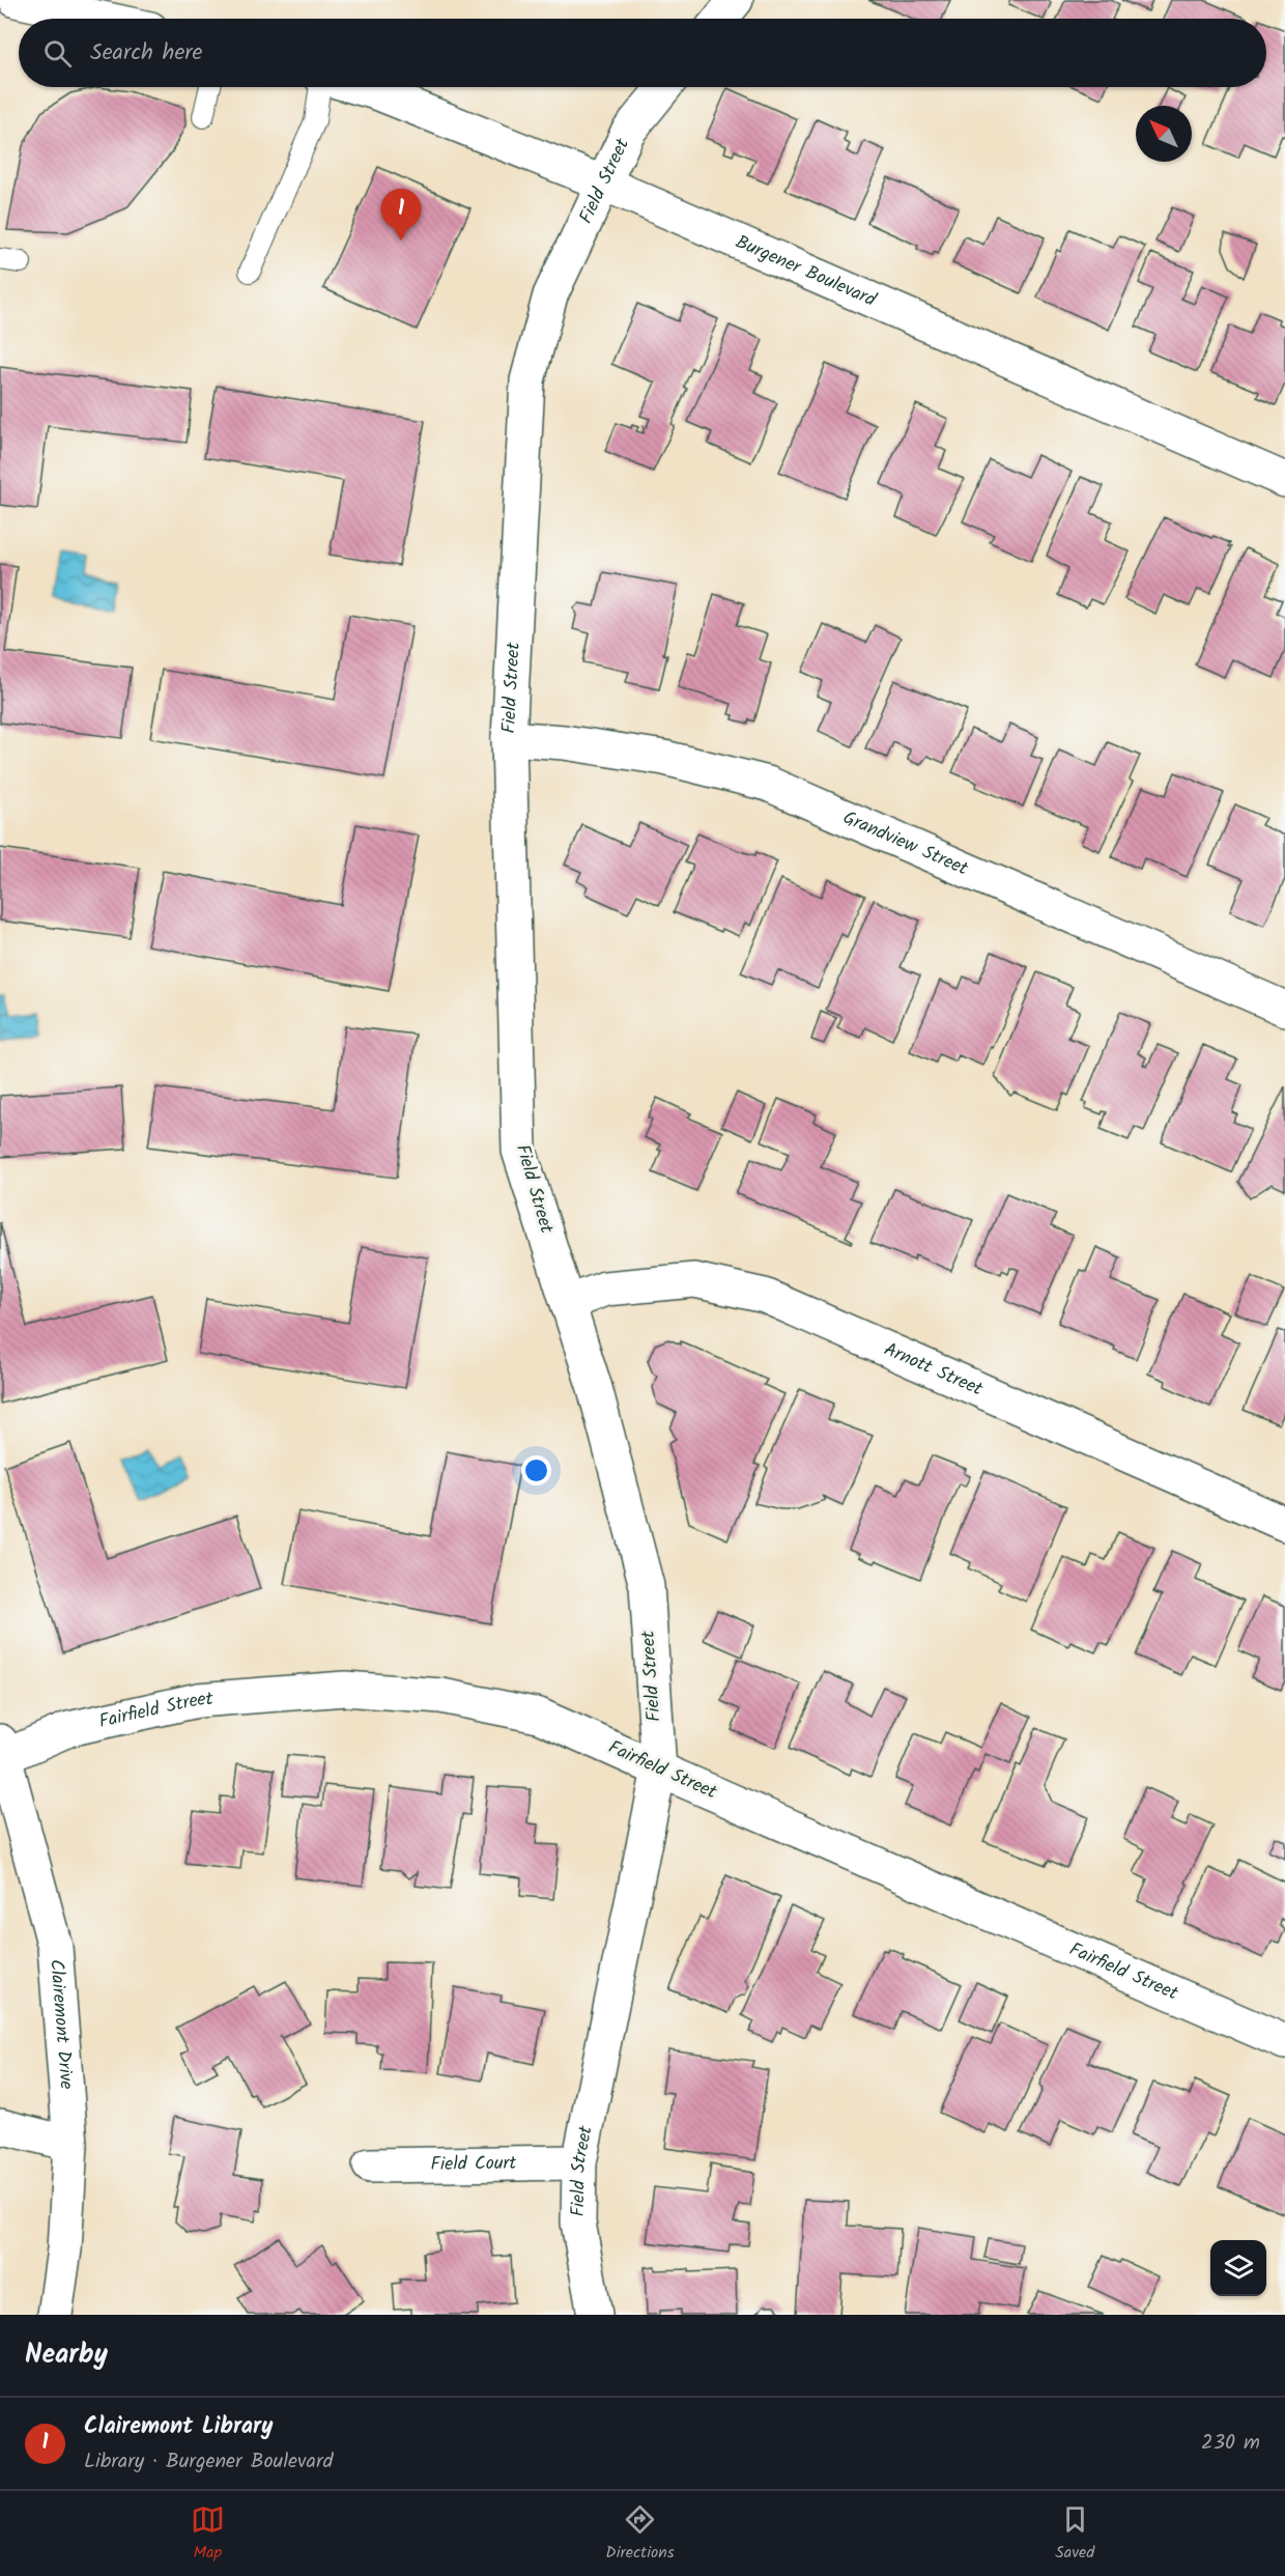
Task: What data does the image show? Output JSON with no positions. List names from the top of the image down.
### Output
{
  "streets": {
    "street": [
      "Field Street",
      "Burgener Boulevard",
      "Grandview Street",
      "Arnott Street",
      "Fairfield Street",
      "Clairemont Drive",
      "Field Court"
    ]
  },
  "crossings": [
    ["Field Street", "Burgener Boulevard"],
    ["Field Street", "Grandview Street"],
    ["Field Street", "Arnott Street"],
    ["Field Street", "Fairfield Street"],
    ["Field Street", "Field Court"],
    ["Fairfield Street", "Clairemont Drive"]
  ],
  "north": "top left",
  "page": {
    "search": "Search here",
    "pins": "1",
    "heading": "Nearby",
    "list": [
      {
        "mark": "1",
        "name": "Clairemont Library",
        "note": "Library · Burgener Boulevard",
        "value": "230 m"
      }
    ],
    "nav": ["Map", "Directions", "Saved"]
  }
}
